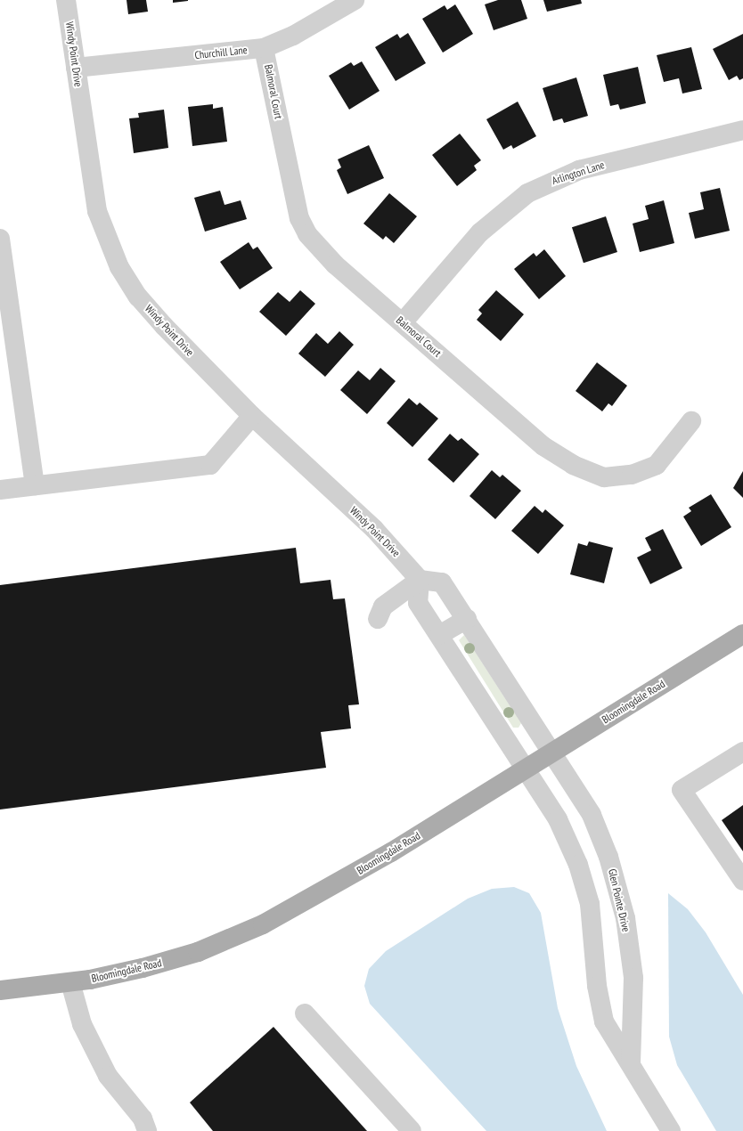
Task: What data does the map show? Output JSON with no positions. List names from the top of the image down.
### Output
{
  "streets": {
    "main road": ["Bloomingdale Road"],
    "street": [
      "Churchill Lane",
      "Windy Point Drive",
      "Balmoral Court",
      "Arlington Lane",
      "Glen Pointe Drive"
    ]
  },
  "crossings": [
    ["Churchill Lane", "Windy Point Drive"],
    ["Churchill Lane", "Balmoral Court"],
    ["Balmoral Court", "Arlington Lane"],
    ["Bloomingdale Road", "Glen Pointe Drive"]
  ]
}
